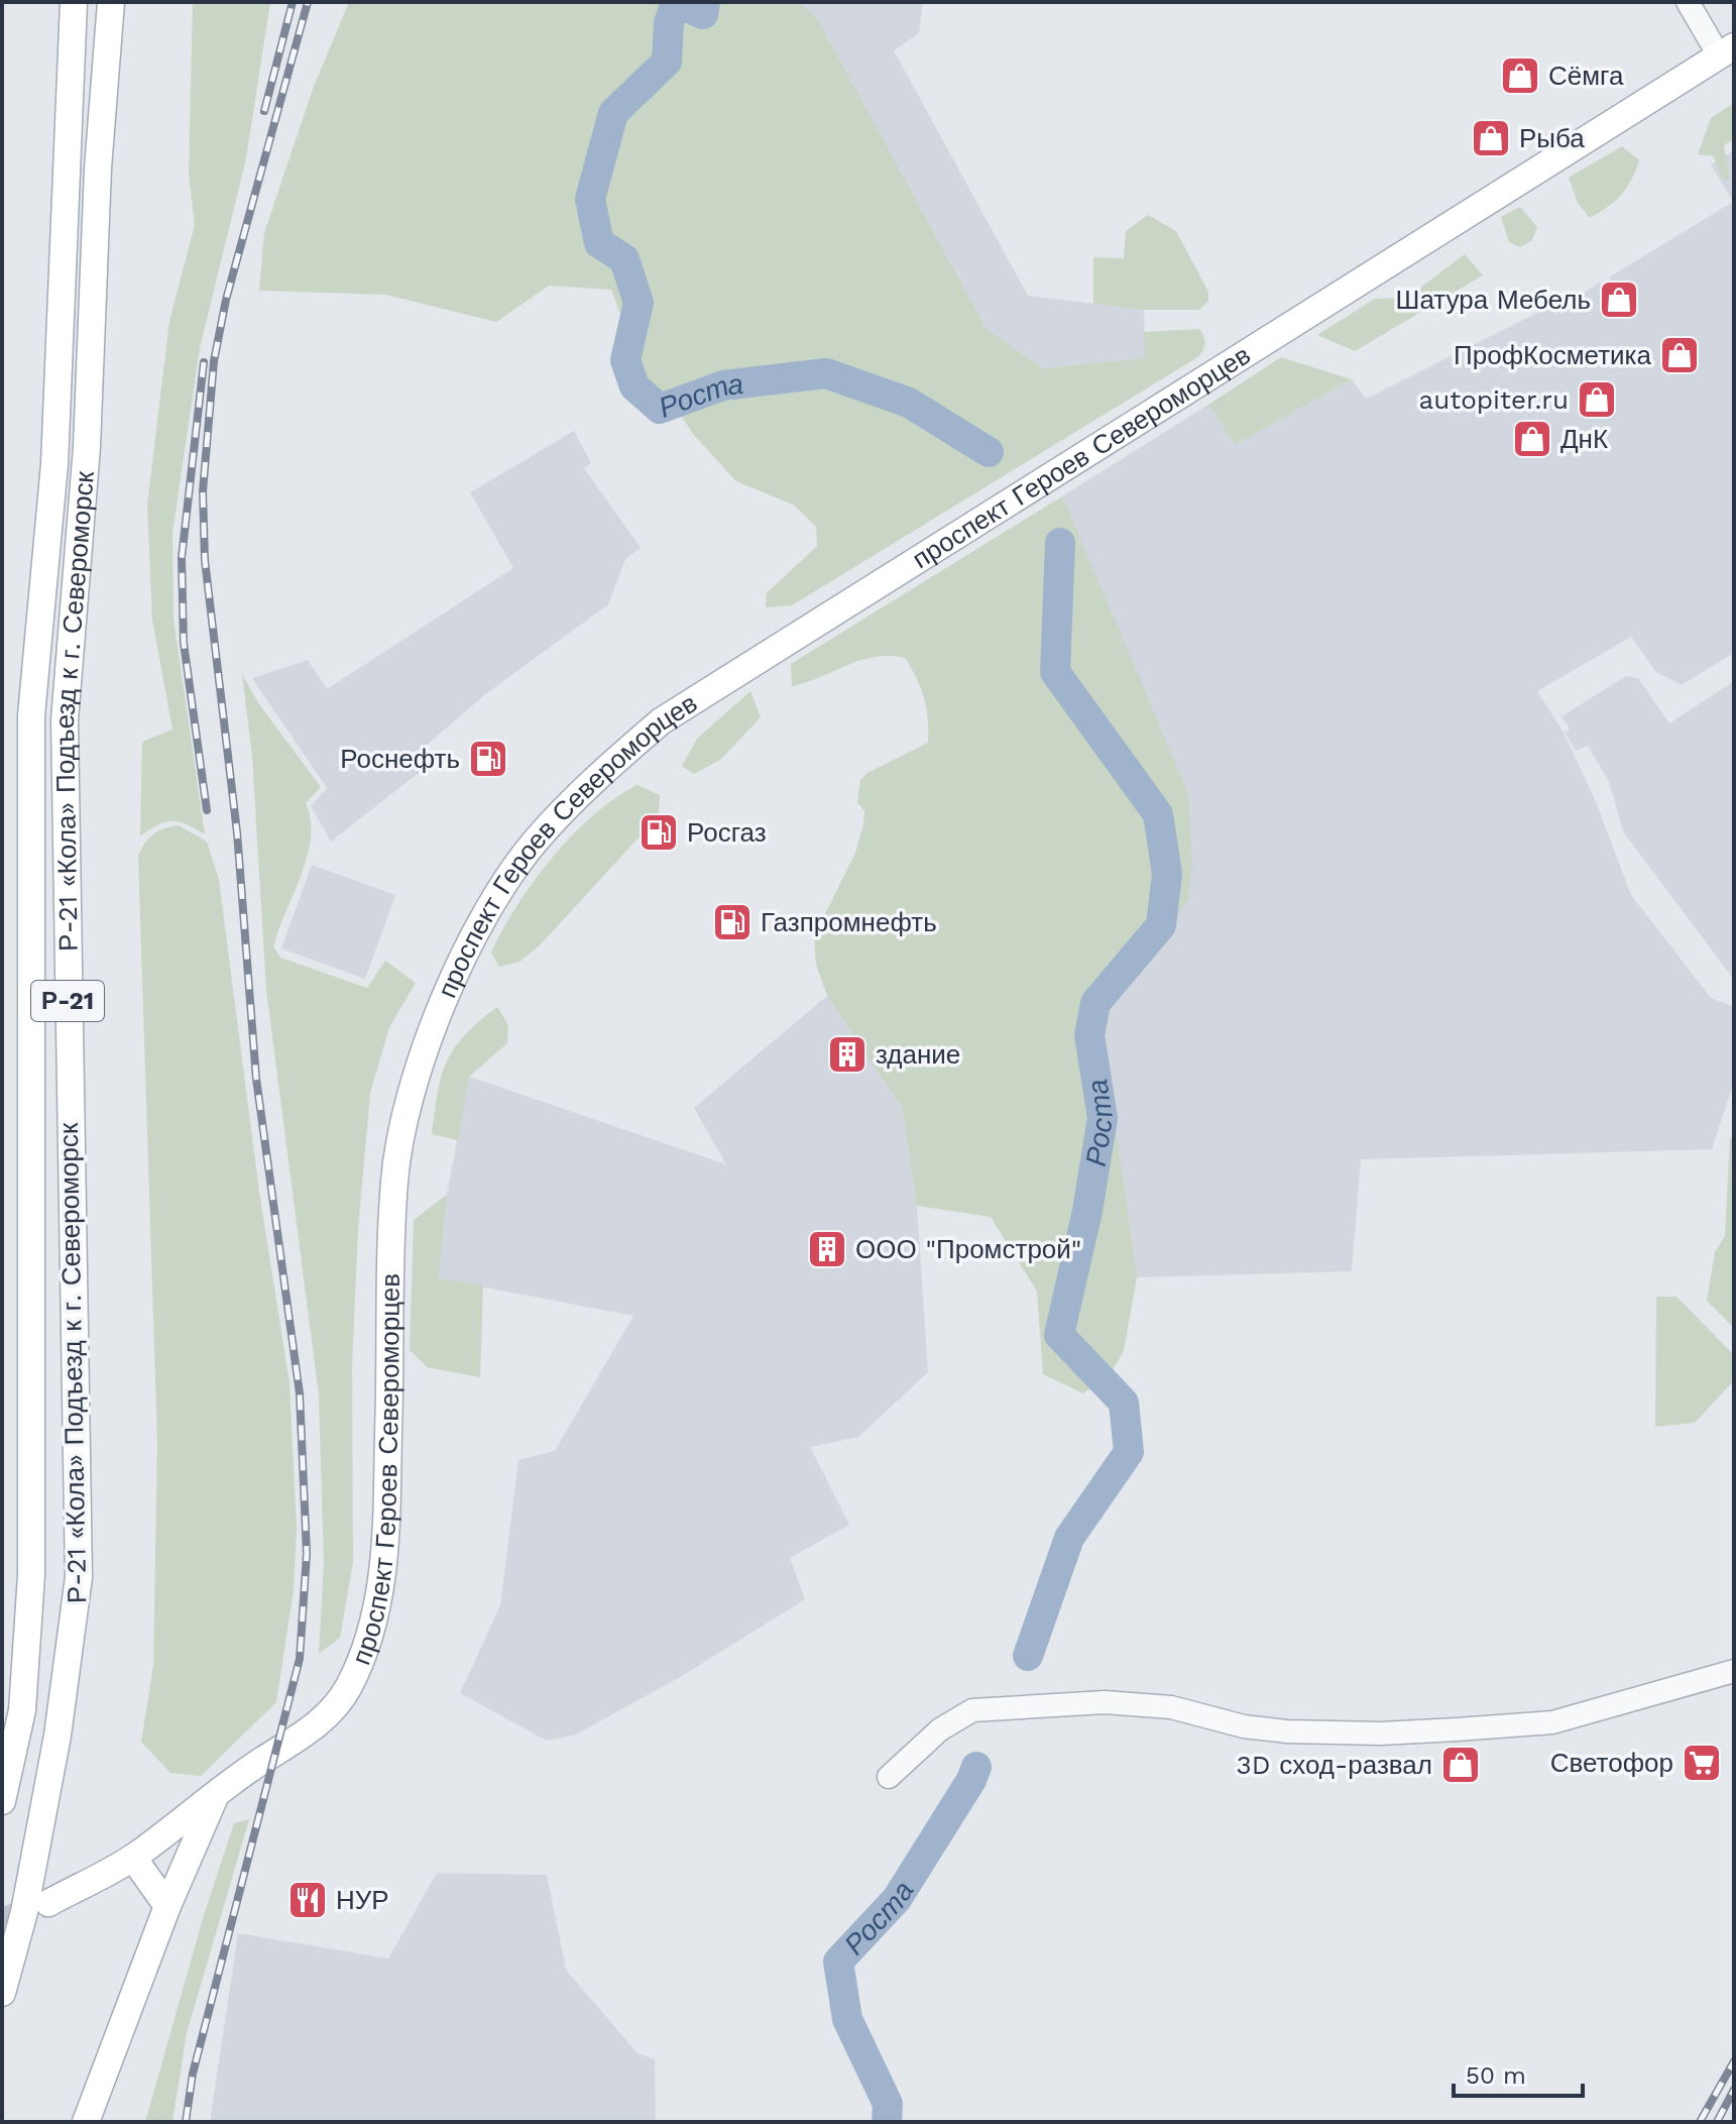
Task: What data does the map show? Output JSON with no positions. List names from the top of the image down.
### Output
{
  "streets": {
    "main road": ["проспект Героев Североморцев", "Р-21 «Кола» Подъезд к г. Североморск", "Р-21"]
  },
  "water": ["Роста"],
  "places": {
    "shop": [
      "Сёмга",
      "Рыба",
      "Шатура Мебель",
      "ПрофКосметика",
      "autopiter.ru",
      "ДнК",
      "3D сход-развал"
    ],
    "fuel station": ["Роснефть", "Росгаз", "Газпромнефть"],
    "building": ["здание", "ООО \"Промстрой\""],
    "supermarket": ["Светофор"],
    "restaurant": ["НУР"]
  },
  "scale_bar": "50 m"
}
